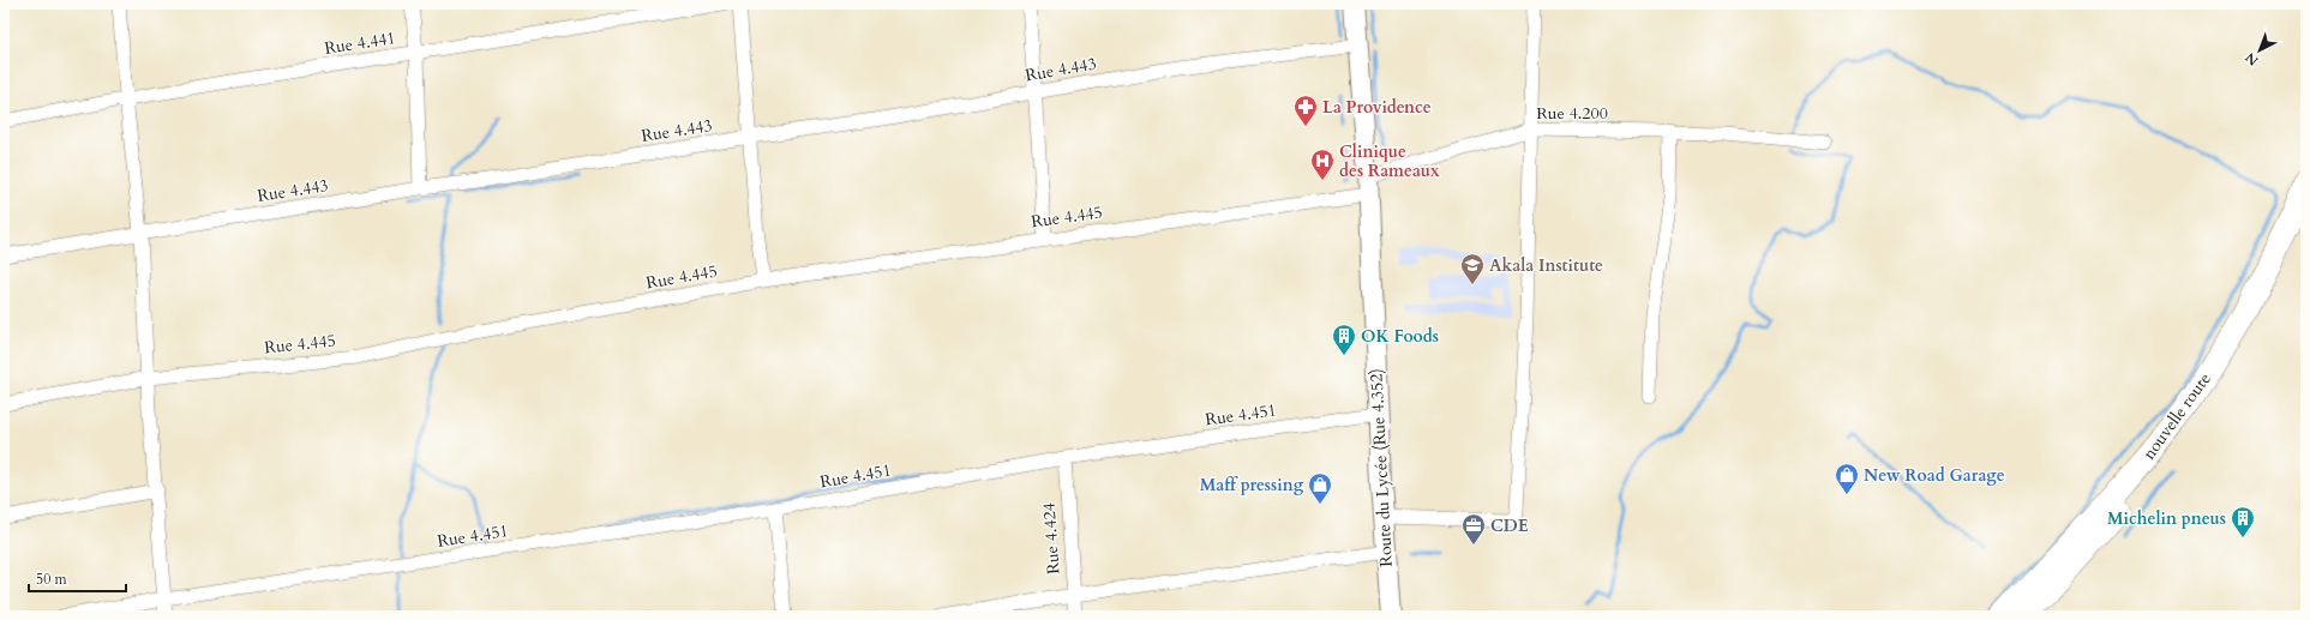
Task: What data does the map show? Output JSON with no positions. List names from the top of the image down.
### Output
{
  "streets": {
    "highway": ["nouvelle route"],
    "main road": ["Route du Lycée (Rue 4.352)"],
    "street": [
      "Rue 4.441",
      "Rue 4.443",
      "Rue 4.200",
      "Rue 4.445",
      "Rue 4.451",
      "Rue 4.424"
    ]
  },
  "crossings": [
    ["Rue 4.443", "Route du Lycée (Rue 4.352)"],
    ["Rue 4.200", "Rue 4.445"],
    ["Rue 4.200", "Route du Lycée (Rue 4.352)"],
    ["Rue 4.445", "Route du Lycée (Rue 4.352)"],
    ["Rue 4.451", "Route du Lycée (Rue 4.352)"],
    ["Rue 4.451", "Rue 4.424"]
  ],
  "places": {
    "pharmacy": ["La Providence"],
    "hospital": ["Clinique des Rameaux"],
    "school or university": ["Akala Institute"],
    "building": ["OK Foods", "Michelin pneus"],
    "shop": ["New Road Garage", "Maff pressing"],
    "office": ["CDE"]
  },
  "scale_bar": "50 m",
  "north": "bottom left"
}
